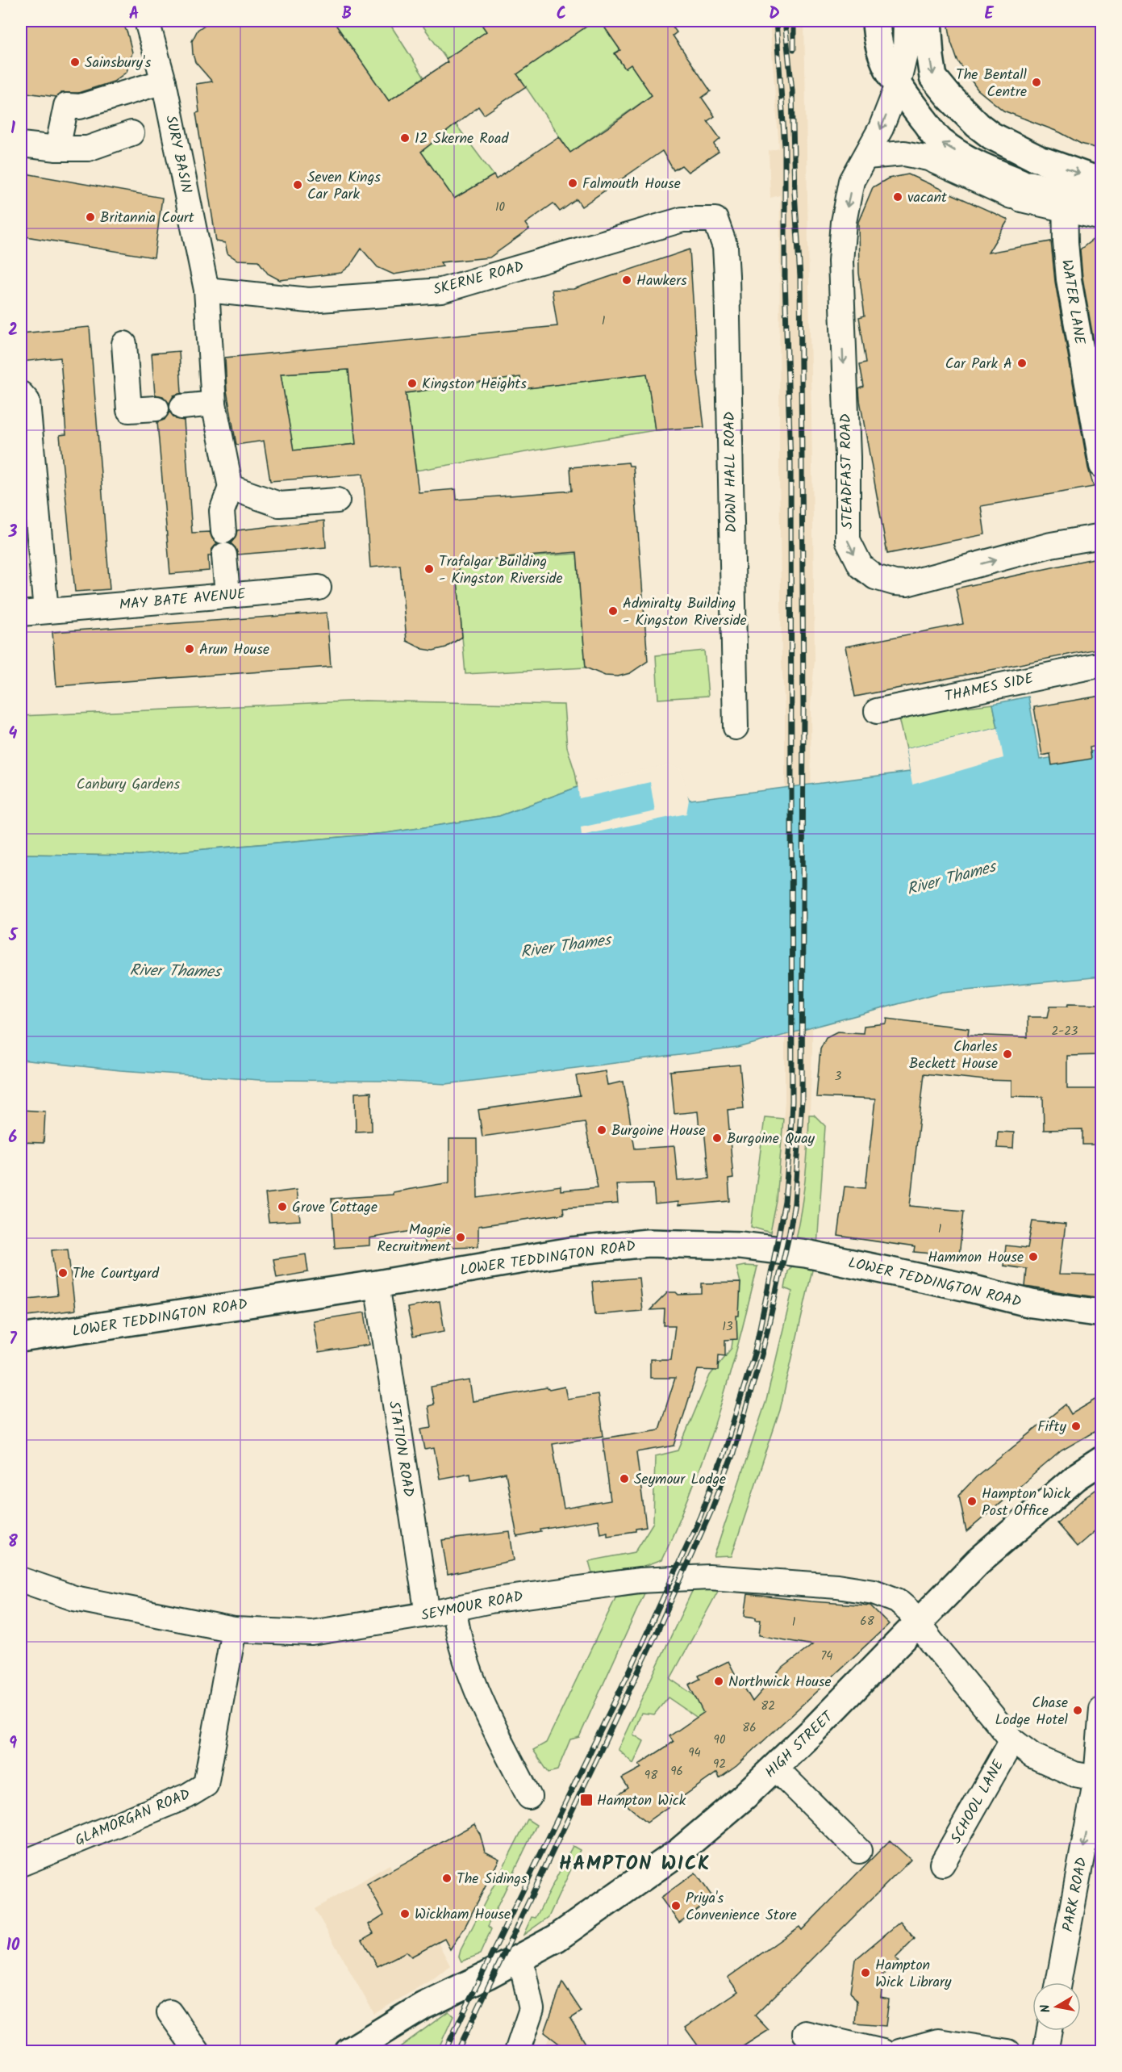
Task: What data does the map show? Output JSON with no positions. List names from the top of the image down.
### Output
{
  "streets": {
    "main road": ["LOWER TEDDINGTON ROAD", "HIGH STREET"],
    "street": [
      "SURY BASIN",
      "SKERNE ROAD",
      "WATER LANE",
      "STEADFAST ROAD",
      "DOWN HALL ROAD",
      "MAY BATE AVENUE",
      "THAMES SIDE",
      "STATION ROAD",
      "SEYMOUR ROAD",
      "SCHOOL LANE",
      "GLAMORGAN ROAD",
      "PARK ROAD"
    ]
  },
  "crossings": [
    ["SURY BASIN", "SKERNE ROAD"],
    ["SKERNE ROAD", "DOWN HALL ROAD"],
    ["LOWER TEDDINGTON ROAD", "STATION ROAD"],
    ["STATION ROAD", "SEYMOUR ROAD"],
    ["SEYMOUR ROAD", "HIGH STREET"],
    ["SEYMOUR ROAD", "SCHOOL LANE"],
    ["SEYMOUR ROAD", "GLAMORGAN ROAD"],
    ["SEYMOUR ROAD", "PARK ROAD"]
  ],
  "one_way": ["PARK ROAD"],
  "districts": ["HAMPTON WICK"],
  "water": ["River Thames"],
  "parks": ["Canbury Gardens"],
  "places": {
    "other": [
      "Sainsbury's",
      "The Bentall Centre",
      "12 Skerne Road",
      "Falmouth House",
      "Seven Kings Car Park",
      "vacant",
      "Britannia Court",
      "Hawkers",
      "Car Park A",
      "Kingston Heights",
      "Trafalgar Building - Kingston Riverside",
      "Admiralty Building - Kingston Riverside",
      "Arun House",
      "Charles Beckett House",
      "Burgoine House",
      "Burgoine Quay",
      "Grove Cottage",
      "Magpie Recruitment",
      "Hammon House",
      "The Courtyard",
      "Fifty",
      "Seymour Lodge",
      "Hampton Wick Post Office",
      "Northwick House",
      "Chase Lodge Hotel",
      "The Sidings",
      "Priya's Convenience Store",
      "Wickham House",
      "Hampton Wick Library"
    ],
    "transit": ["Hampton Wick"]
  },
  "house_numbers": [
    "10",
    "1",
    "2-23",
    "3",
    "1",
    "13",
    "68",
    "1",
    "74",
    "82",
    "86",
    "90",
    "94",
    "92",
    "96",
    "98"
  ],
  "north": "left",
  "grid": {
    "columns": [
      "A",
      "B",
      "C",
      "D",
      "E"
    ],
    "rows": [
      "1",
      "2",
      "3",
      "4",
      "5",
      "6",
      "7",
      "8",
      "9",
      "10"
    ]
  }
}
